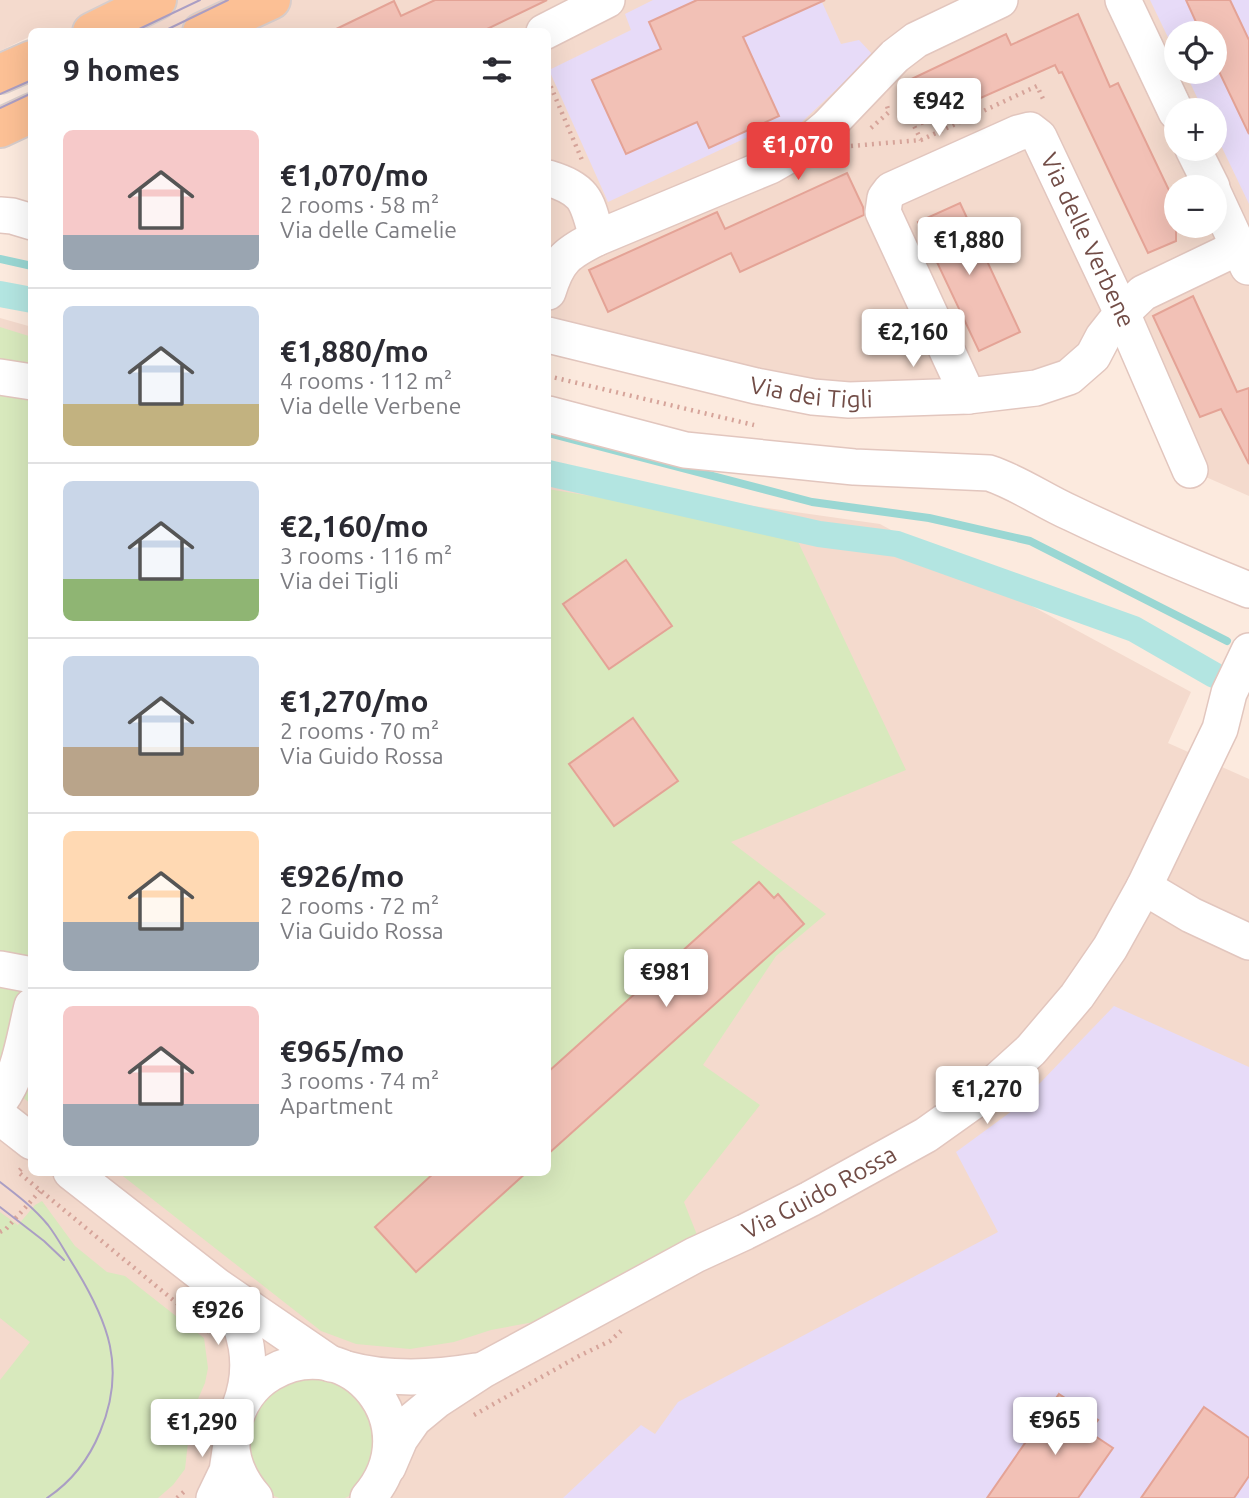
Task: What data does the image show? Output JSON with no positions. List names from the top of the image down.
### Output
{
  "streets": {
    "street": ["Via delle Verbene", "Via dei Tigli", "Via Guido Rossa"]
  },
  "crossings": [
    ["Via delle Verbene", "Via dei Tigli"]
  ],
  "page": {
    "map_buttons": ["+", "−"],
    "heading": "9 homes",
    "price": [
      "€942",
      "€1,070",
      "€1,880",
      "€2,160",
      "€981",
      "€1,270",
      "€926",
      "€965",
      "€1,290"
    ],
    "list": [
      {
        "name": "€1,070/mo",
        "note": "2 rooms · 58 m² · Via delle Camelie"
      },
      {
        "name": "€1,880/mo",
        "note": "4 rooms · 112 m² · Via delle Verbene"
      },
      {
        "name": "€2,160/mo",
        "note": "3 rooms · 116 m² · Via dei Tigli"
      },
      {
        "name": "€1,270/mo",
        "note": "2 rooms · 70 m² · Via Guido Rossa"
      },
      {
        "name": "€926/mo",
        "note": "2 rooms · 72 m² · Via Guido Rossa"
      },
      {
        "name": "€965/mo",
        "note": "3 rooms · 74 m² · Apartment"
      }
    ]
  }
}
